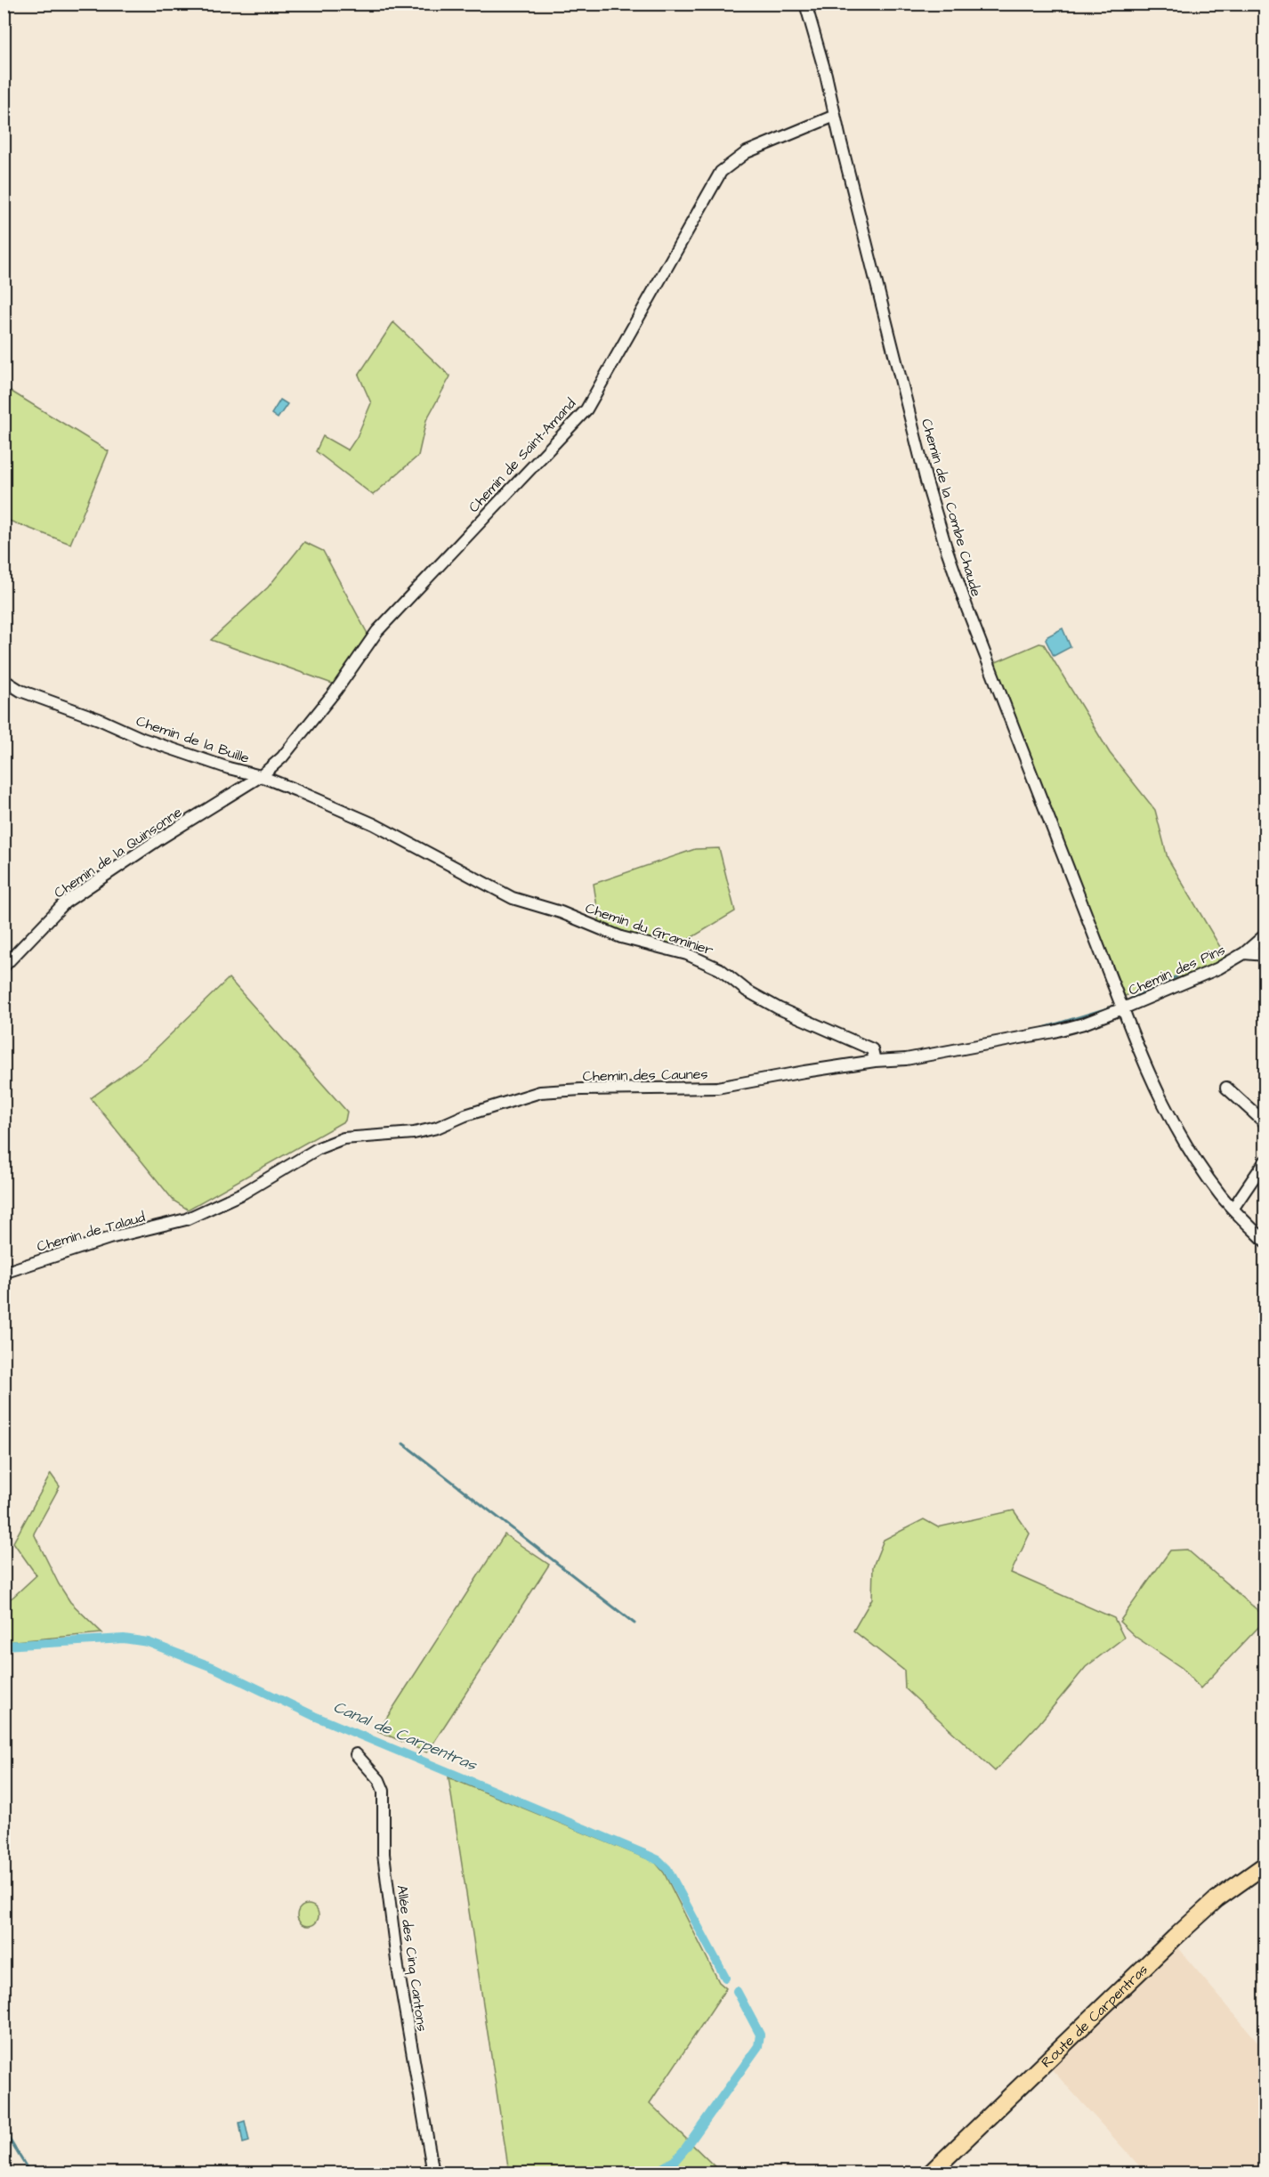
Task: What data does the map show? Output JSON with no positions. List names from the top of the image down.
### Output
{
  "streets": {
    "main road": ["Route de Carpentras"],
    "street": [
      "Chemin de Saint-Amand",
      "Chemin de la Combe Chaude",
      "Chemin de la Buille",
      "Chemin de la Quinsonne",
      "Chemin du Graminier",
      "Chemin des Pins",
      "Chemin des Caunes",
      "Chemin de Talaud",
      "Allée des Cinq Cantons"
    ]
  },
  "crossings": [
    ["Chemin de Saint-Amand", "Chemin de la Combe Chaude"],
    ["Chemin de Saint-Amand", "Chemin de la Buille"],
    ["Chemin de Saint-Amand", "Chemin de la Quinsonne"],
    ["Chemin de la Combe Chaude", "Chemin des Pins"],
    ["Chemin de la Combe Chaude", "Chemin des Caunes"],
    ["Chemin de la Buille", "Chemin de la Quinsonne"],
    ["Chemin de la Buille", "Chemin du Graminier"],
    ["Chemin du Graminier", "Chemin des Caunes"],
    ["Chemin des Pins", "Chemin des Caunes"],
    ["Chemin des Caunes", "Chemin de Talaud"]
  ],
  "water": ["Canal de Carpentras"]
}
